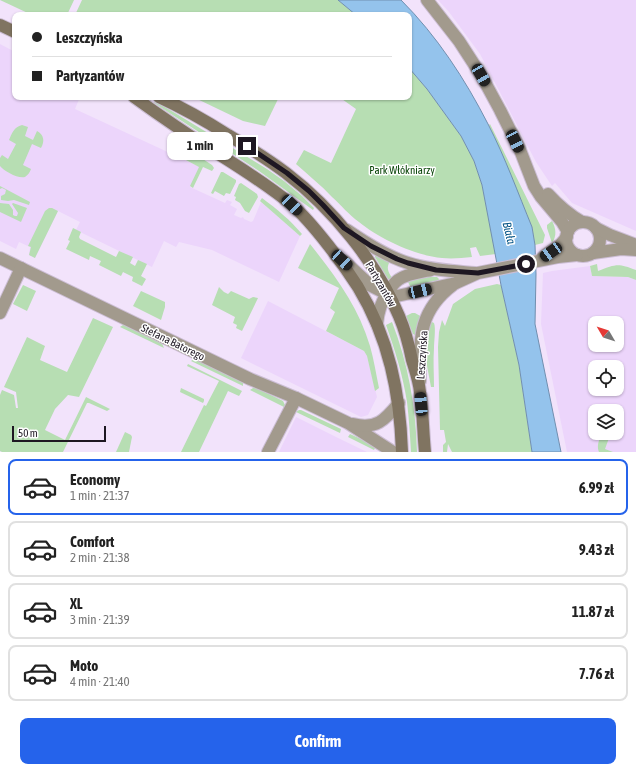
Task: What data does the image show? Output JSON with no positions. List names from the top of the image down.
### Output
{
  "streets": {
    "main road": ["Partyzantów"],
    "street": ["Stefana Batorego", "Leszczyńska"]
  },
  "crossings": [
    ["Partyzantów", "Stefana Batorego"],
    ["Partyzantów", "Leszczyńska"]
  ],
  "water": ["Biała"],
  "parks": ["Park Włókniarzy"],
  "scale_bar": "50 m",
  "north": "top left",
  "page": {
    "banner": ["Leszczyńska", "Partyzantów"],
    "bubble": "1 min",
    "scale": "50 m",
    "list": [
      {
        "name": "Economy",
        "note": "1 min · 21:37",
        "value": "6.99 zł"
      },
      {
        "name": "Comfort",
        "note": "2 min · 21:38",
        "value": "9.43 zł"
      },
      {
        "name": "XL",
        "note": "3 min · 21:39",
        "value": "11.87 zł"
      },
      {
        "name": "Moto",
        "note": "4 min · 21:40",
        "value": "7.76 zł"
      }
    ],
    "buttons": "Confirm"
  }
}
